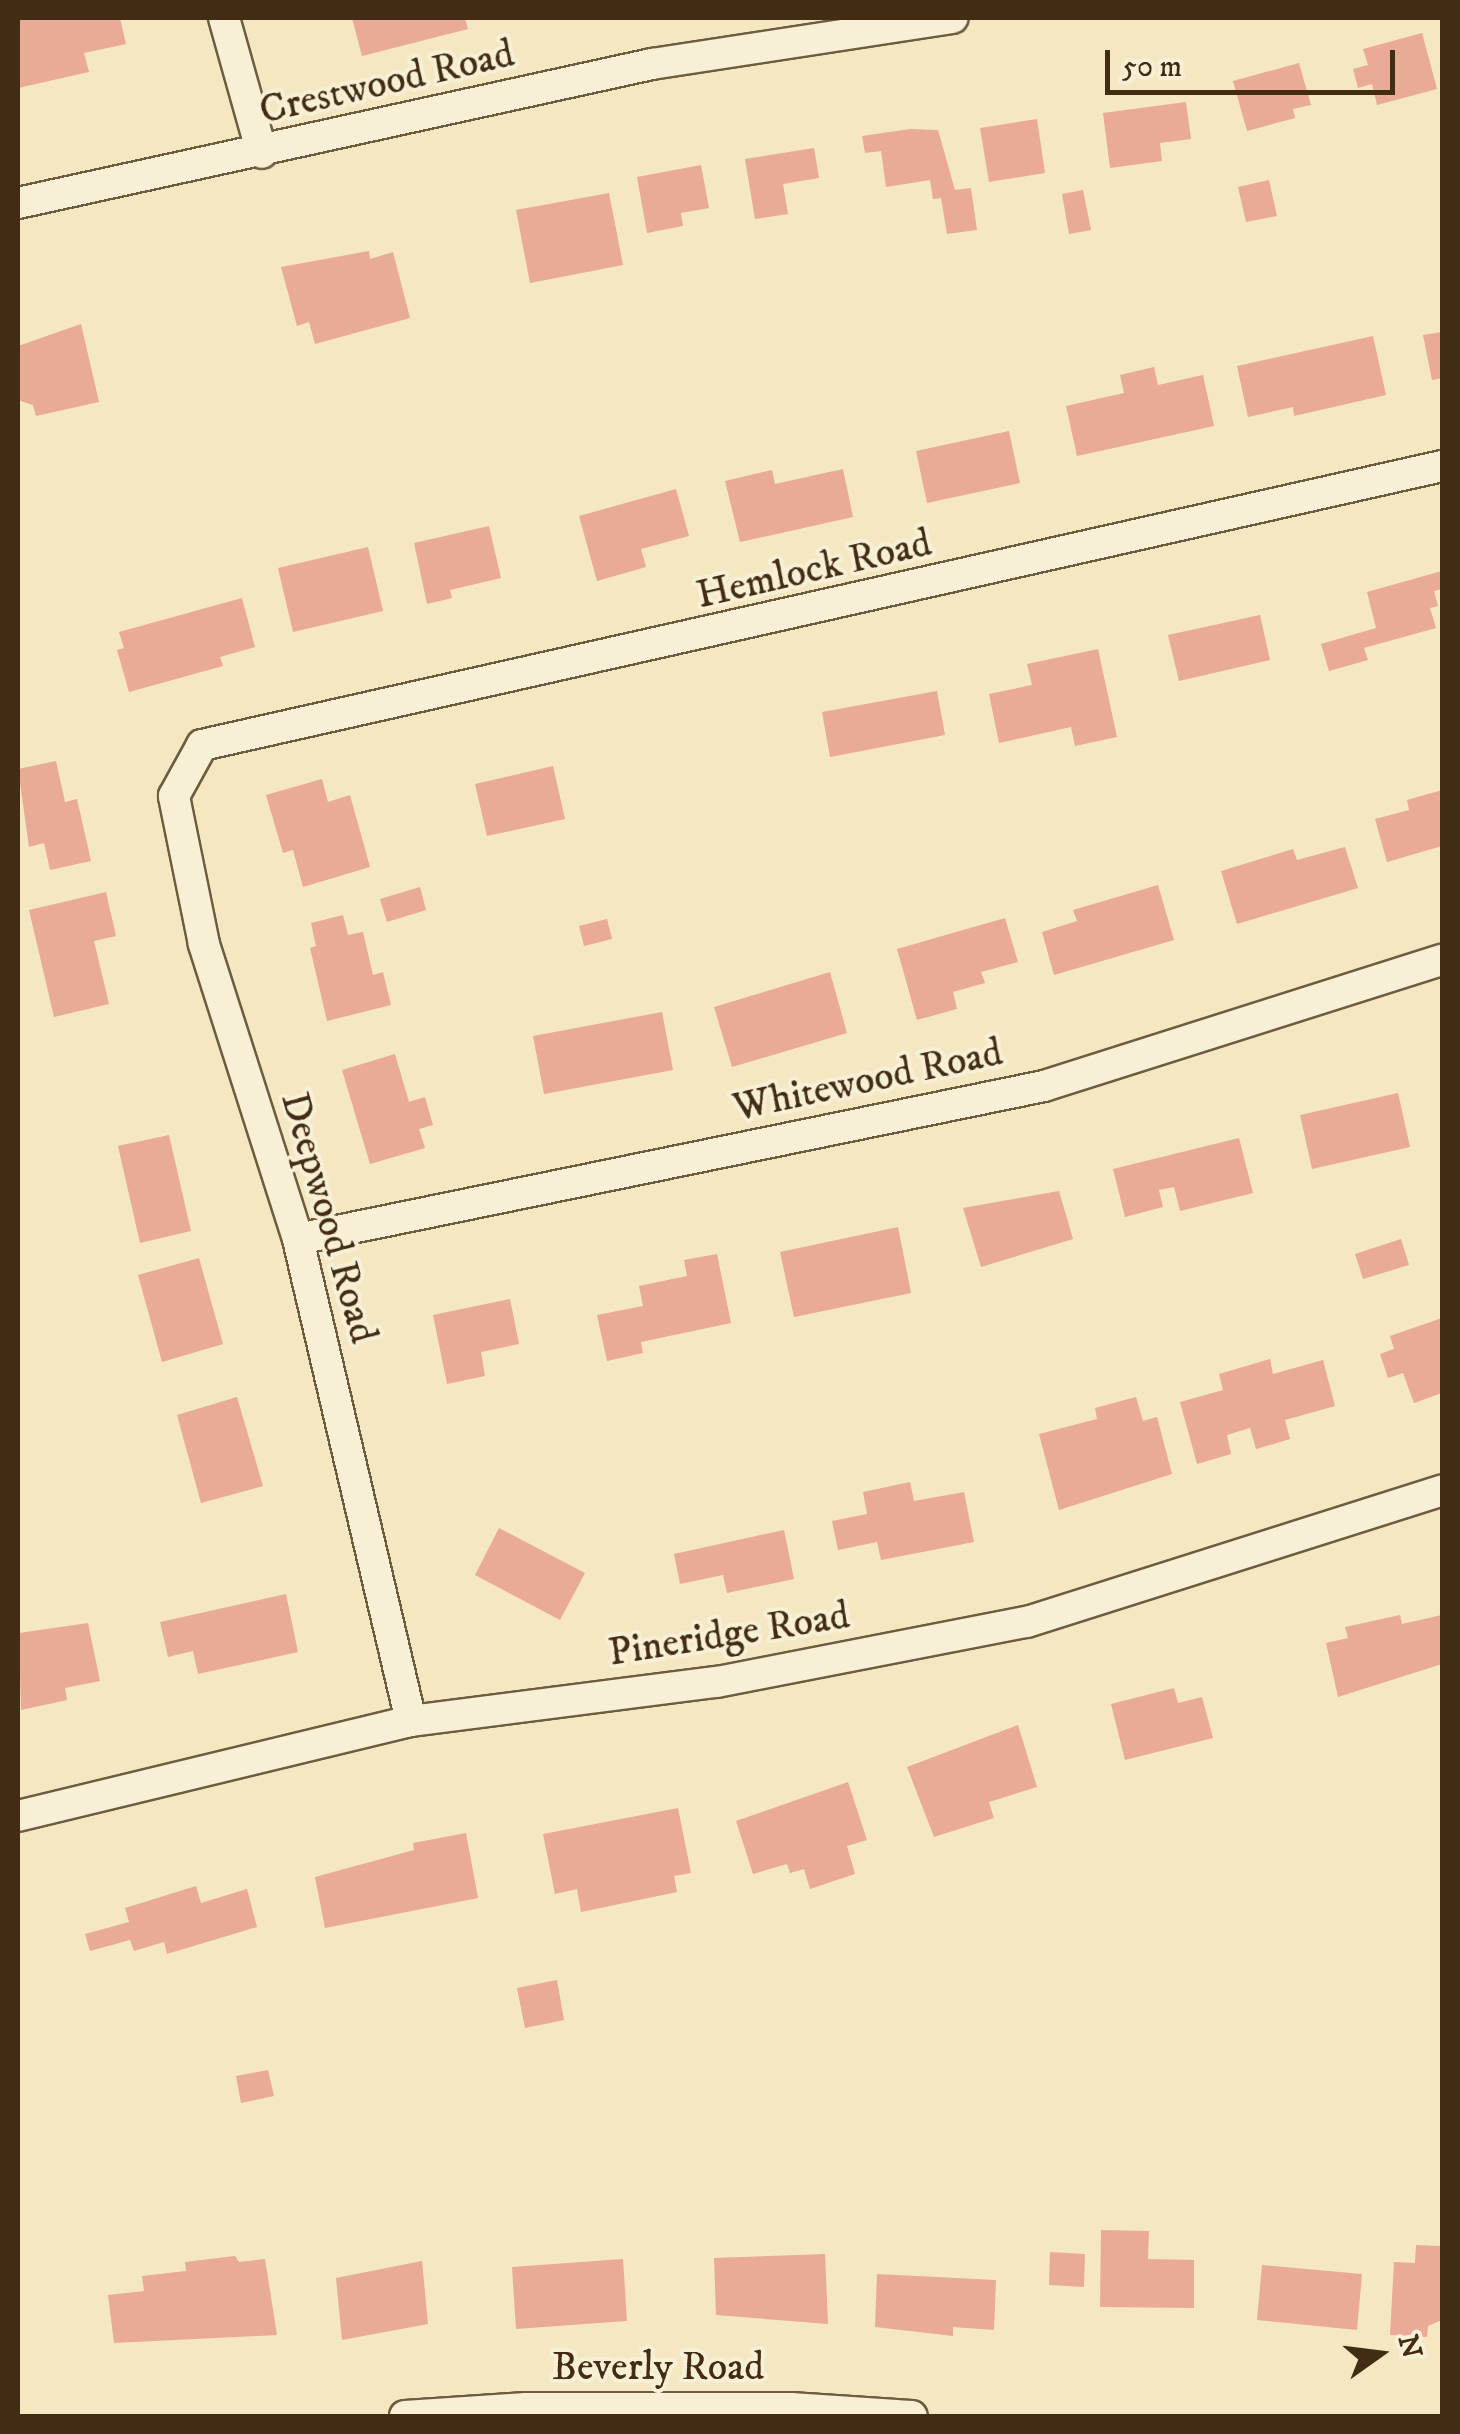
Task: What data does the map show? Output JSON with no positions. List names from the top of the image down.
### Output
{
  "streets": {
    "street": [
      "Crestwood Road",
      "Hemlock Road",
      "Whitewood Road",
      "Deepwood Road",
      "Pineridge Road",
      "Beverly Road"
    ]
  },
  "crossings": [
    ["Hemlock Road", "Deepwood Road"],
    ["Whitewood Road", "Deepwood Road"],
    ["Deepwood Road", "Pineridge Road"]
  ],
  "scale_bar": "50 m",
  "north": "right"
}
